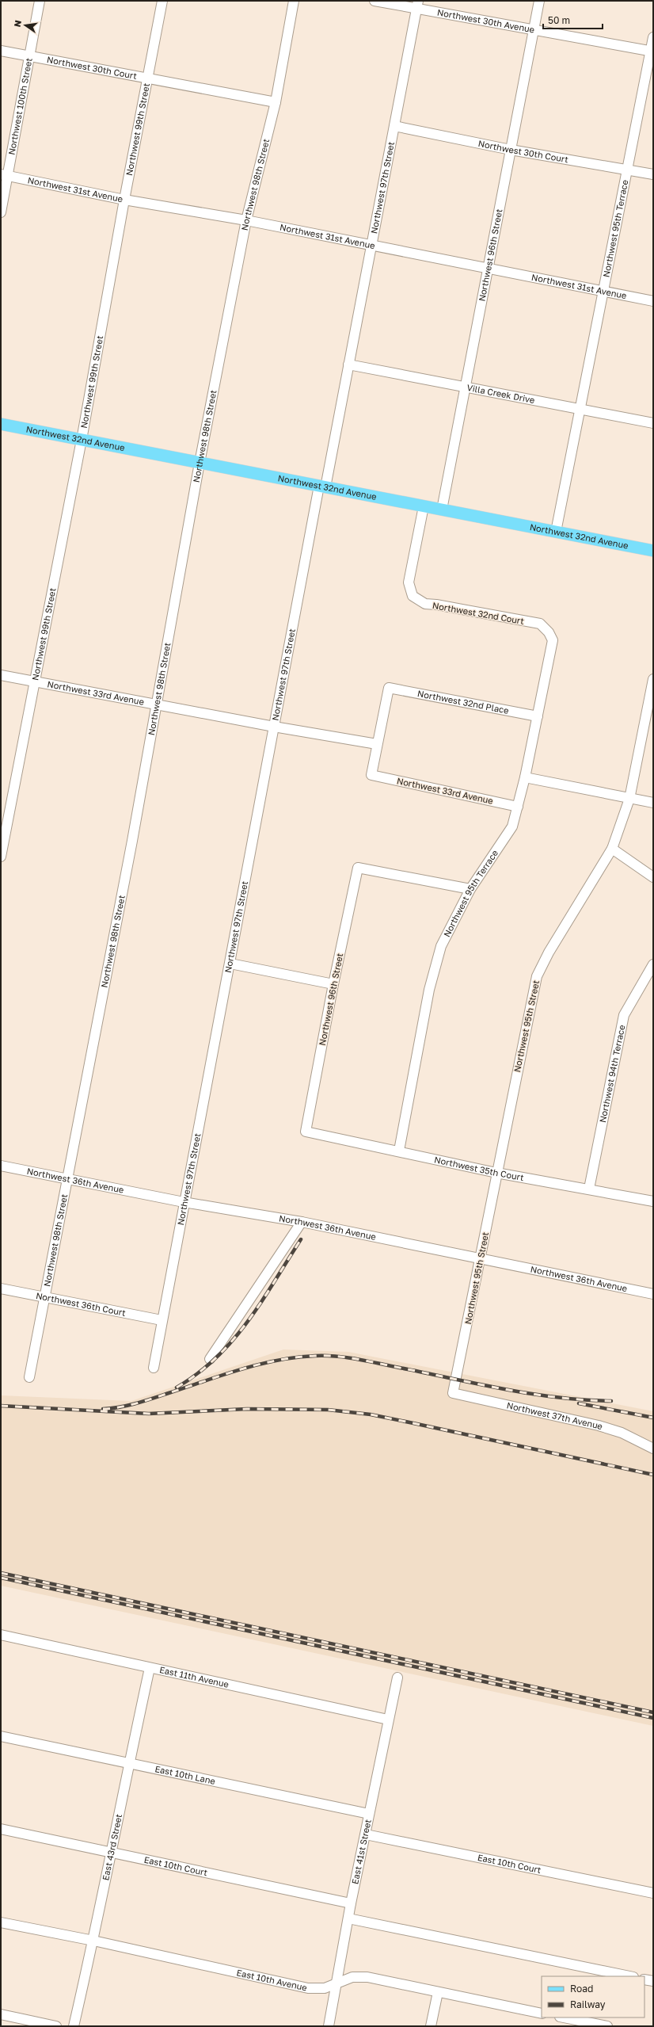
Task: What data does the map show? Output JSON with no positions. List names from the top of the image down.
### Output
{
  "streets": {
    "main road": ["Northwest 32nd Avenue"],
    "street": [
      "Northwest 30th Avenue",
      "Northwest 30th Court",
      "Northwest 100th Street",
      "Northwest 99th Street",
      "Northwest 98th Street",
      "Northwest 97th Street",
      "Northwest 31st Avenue",
      "Northwest 95th Terrace",
      "Northwest 96th Street",
      "Villa Creek Drive",
      "Northwest 32nd Court",
      "Northwest 33rd Avenue",
      "Northwest 32nd Place",
      "Northwest 95th Street",
      "Northwest 94th Terrace",
      "Northwest 35th Court",
      "Northwest 36th Avenue",
      "Northwest 36th Court",
      "Northwest 37th Avenue",
      "East 11th Avenue",
      "East 10th Lane",
      "East 43rd Street",
      "East 41st Street",
      "East 10th Court",
      "East 10th Avenue"
    ]
  },
  "crossings": [
    ["Northwest 30th Avenue", "Northwest 97th Street"],
    ["Northwest 30th Avenue", "Northwest 95th Terrace"],
    ["Northwest 30th Avenue", "Northwest 96th Street"],
    ["Northwest 30th Court", "Northwest 100th Street"],
    ["Northwest 30th Court", "Northwest 99th Street"],
    ["Northwest 30th Court", "Northwest 98th Street"],
    ["Northwest 30th Court", "Northwest 97th Street"],
    ["Northwest 30th Court", "Northwest 95th Terrace"],
    ["Northwest 30th Court", "Northwest 96th Street"],
    ["Northwest 100th Street", "Northwest 31st Avenue"],
    ["Northwest 99th Street", "Northwest 31st Avenue"],
    ["Northwest 99th Street", "Northwest 32nd Avenue"],
    ["Northwest 99th Street", "Northwest 33rd Avenue"],
    ["Northwest 98th Street", "Northwest 31st Avenue"],
    ["Northwest 98th Street", "Northwest 32nd Avenue"],
    ["Northwest 98th Street", "Northwest 33rd Avenue"],
    ["Northwest 98th Street", "Northwest 36th Avenue"],
    ["Northwest 98th Street", "Northwest 36th Court"],
    ["Northwest 97th Street", "Northwest 31st Avenue"],
    ["Northwest 97th Street", "Villa Creek Drive"],
    ["Northwest 97th Street", "Northwest 32nd Avenue"],
    ["Northwest 97th Street", "Northwest 33rd Avenue"],
    ["Northwest 97th Street", "Northwest 36th Avenue"],
    ["Northwest 97th Street", "Northwest 36th Court"],
    ["Northwest 31st Avenue", "Northwest 95th Terrace"],
    ["Northwest 31st Avenue", "Northwest 96th Street"],
    ["Northwest 95th Terrace", "Northwest 96th Street"],
    ["Northwest 95th Terrace", "Villa Creek Drive"],
    ["Northwest 95th Terrace", "Northwest 32nd Avenue"],
    ["Northwest 95th Terrace", "Northwest 32nd Court"],
    ["Northwest 95th Terrace", "Northwest 33rd Avenue"],
    ["Northwest 95th Terrace", "Northwest 32nd Place"],
    ["Northwest 95th Terrace", "Northwest 35th Court"],
    ["Northwest 96th Street", "Villa Creek Drive"],
    ["Northwest 96th Street", "Northwest 32nd Avenue"],
    ["Northwest 96th Street", "Northwest 35th Court"],
    ["Northwest 32nd Avenue", "Northwest 32nd Court"],
    ["Northwest 33rd Avenue", "Northwest 32nd Place"],
    ["Northwest 95th Street", "Northwest 35th Court"],
    ["Northwest 95th Street", "Northwest 36th Avenue"],
    ["Northwest 95th Street", "Northwest 37th Avenue"],
    ["Northwest 94th Terrace", "Northwest 35th Court"],
    ["East 11th Avenue", "East 43rd Street"],
    ["East 11th Avenue", "East 41st Street"],
    ["East 10th Lane", "East 43rd Street"],
    ["East 10th Lane", "East 41st Street"],
    ["East 43rd Street", "East 10th Court"],
    ["East 43rd Street", "East 10th Avenue"],
    ["East 41st Street", "East 10th Court"],
    ["East 41st Street", "East 10th Avenue"]
  ],
  "legend": ["Road", "Railway"],
  "scale_bar": "50 m",
  "north": "left"
}
